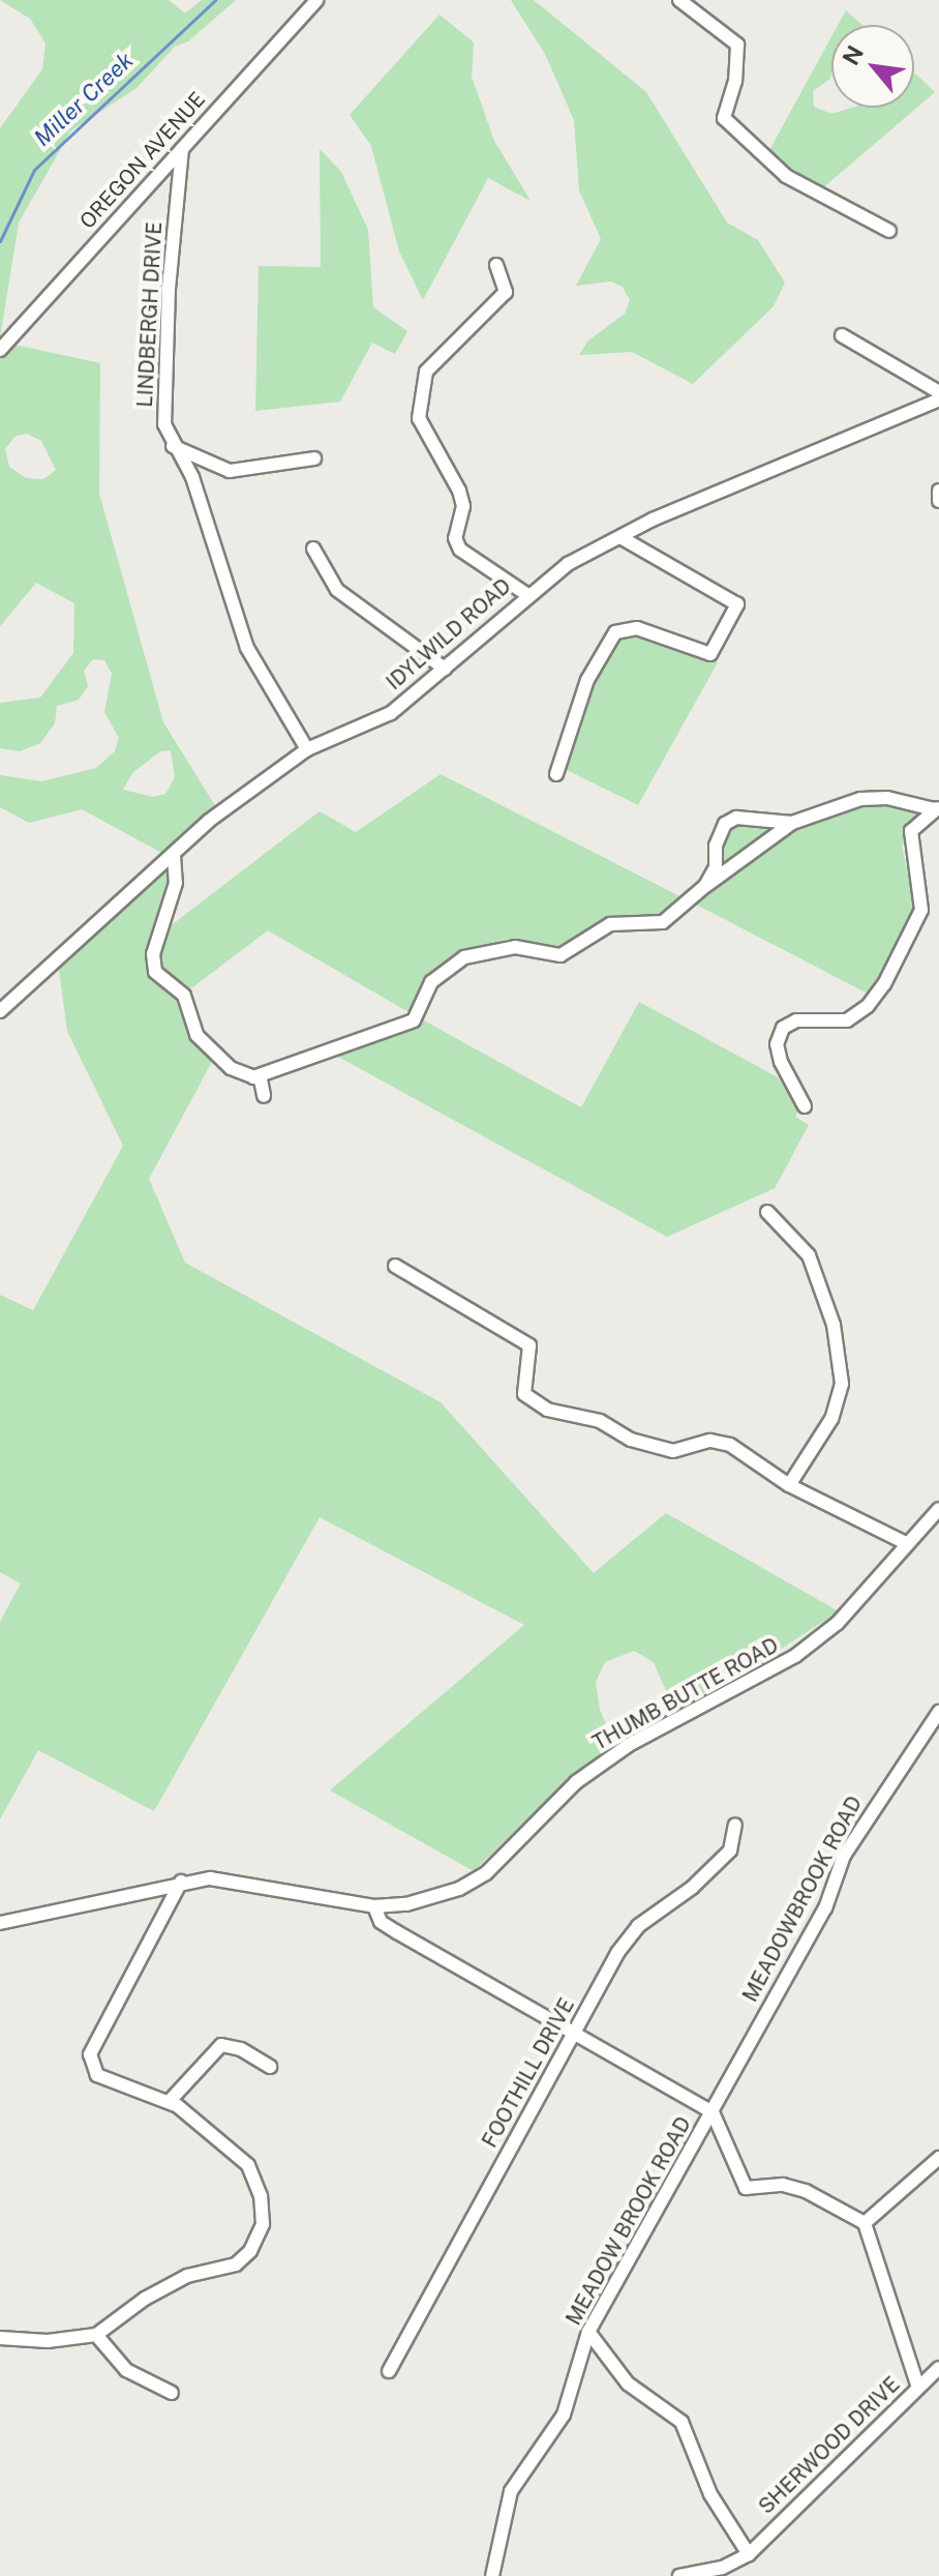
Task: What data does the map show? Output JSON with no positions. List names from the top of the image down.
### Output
{
  "streets": {
    "street": [
      "OREGON AVENUE",
      "LINDBERGH DRIVE",
      "IDYLWILD ROAD",
      "THUMB BUTTE ROAD",
      "MEADOWBROOK ROAD",
      "FOOTHILL DRIVE",
      "MEADOW BROOK ROAD",
      "SHERWOOD DRIVE"
    ]
  },
  "crossings": [
    ["OREGON AVENUE", "LINDBERGH DRIVE"],
    ["LINDBERGH DRIVE", "IDYLWILD ROAD"],
    ["MEADOWBROOK ROAD", "MEADOW BROOK ROAD"]
  ],
  "water": ["Miller Creek"],
  "north": "top left"
}
